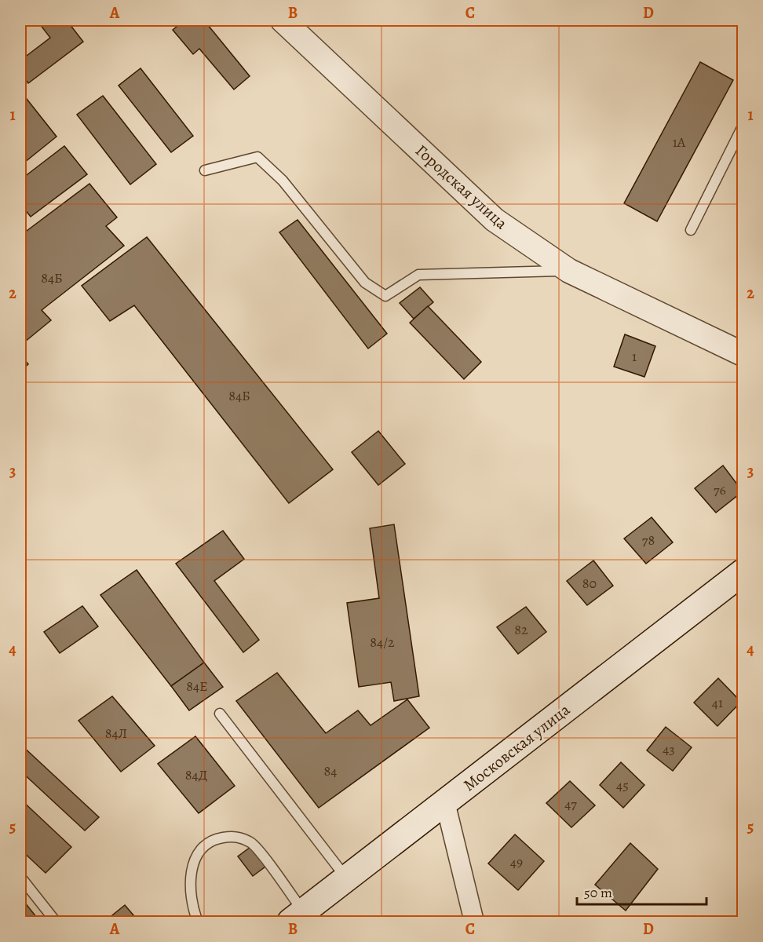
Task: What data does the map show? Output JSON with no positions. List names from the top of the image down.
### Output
{
  "streets": {
    "main road": ["Московская улица"],
    "street": ["Городская улица"]
  },
  "house_numbers": [
    "1А",
    "84Б",
    "1",
    "84Б",
    "76",
    "78",
    "80",
    "82",
    "84/2",
    "84Е",
    "41",
    "84Л",
    "43",
    "84",
    "84Д",
    "45",
    "47",
    "49"
  ],
  "scale_bar": "50 m",
  "grid": {
    "columns": [
      "A",
      "B",
      "C",
      "D"
    ],
    "rows": [
      "1",
      "2",
      "3",
      "4",
      "5"
    ]
  }
}
